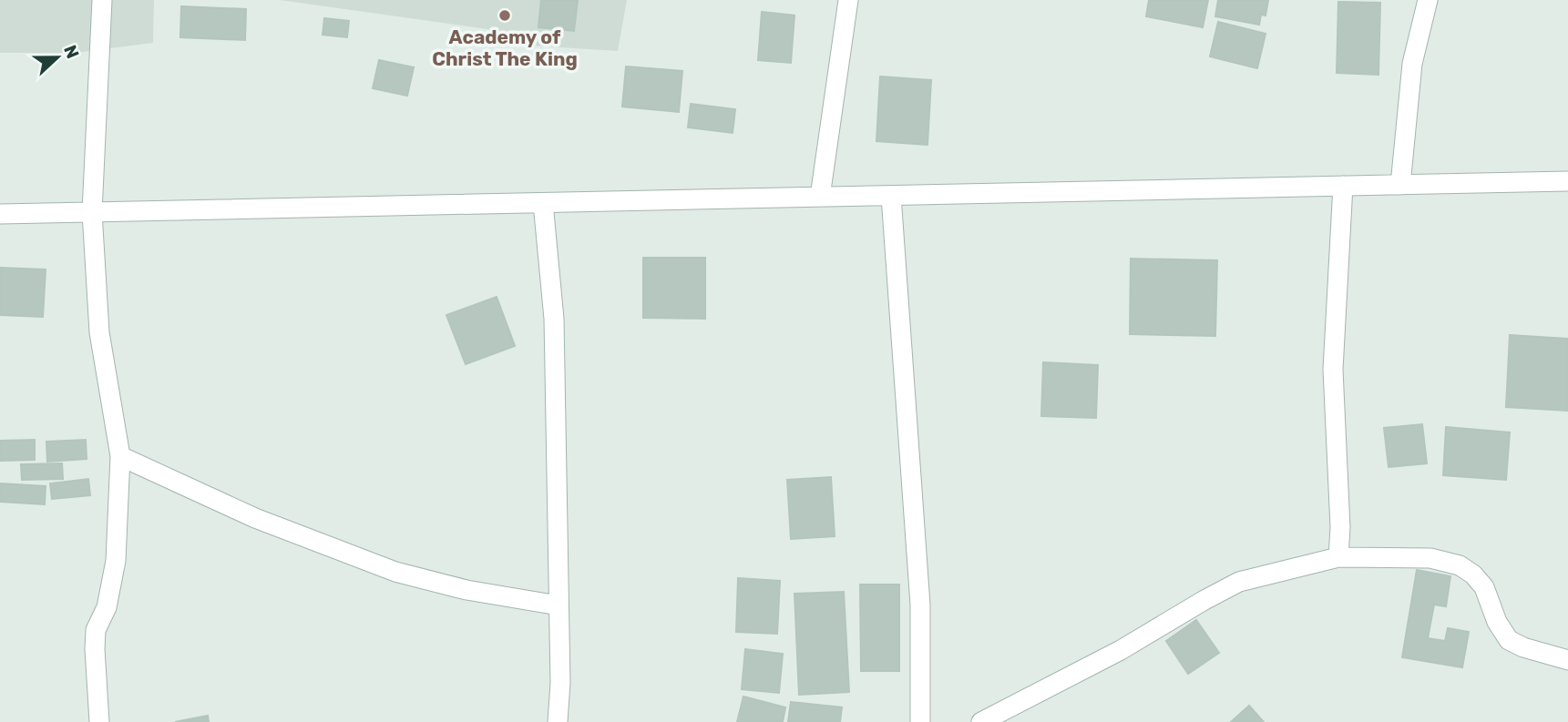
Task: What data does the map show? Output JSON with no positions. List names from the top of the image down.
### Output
{
  "places": ["Academy of Christ The King"],
  "north": "right"
}
